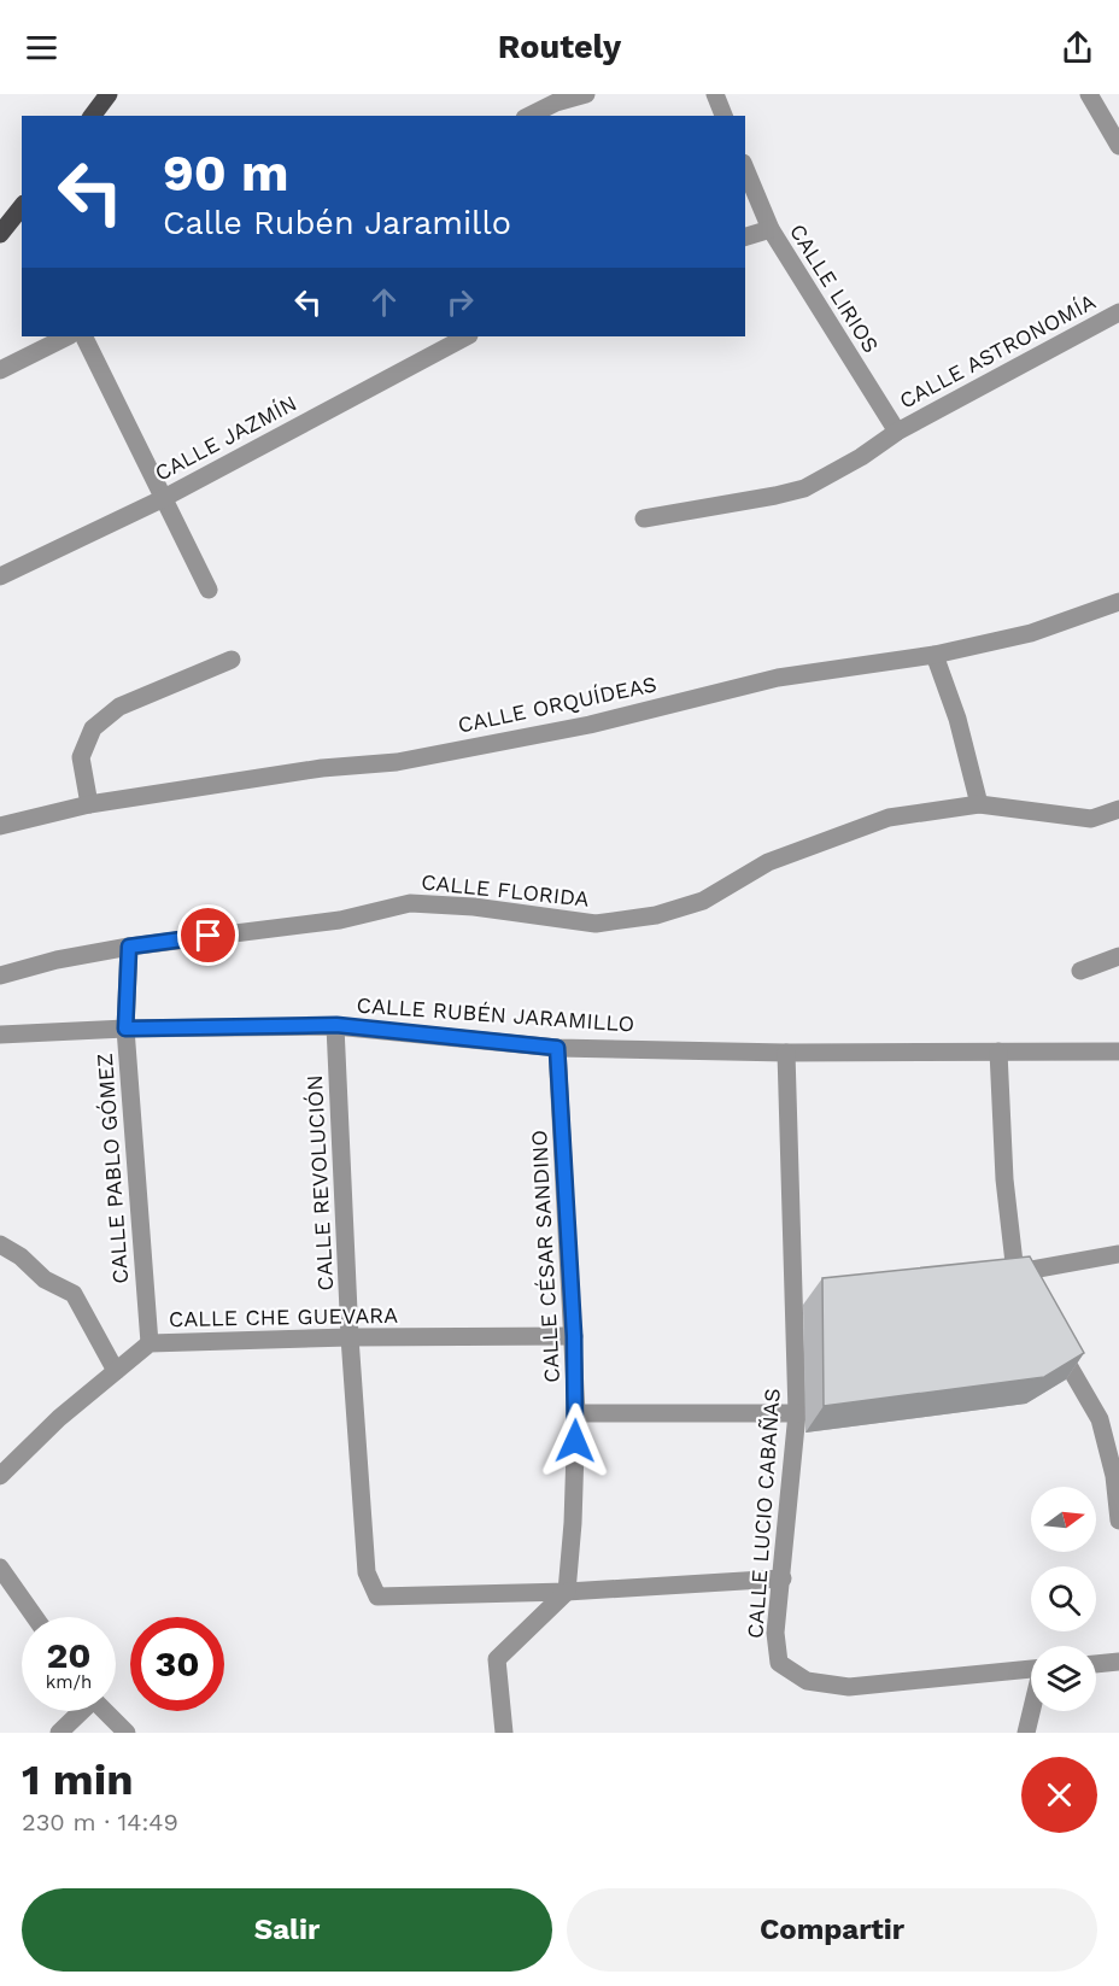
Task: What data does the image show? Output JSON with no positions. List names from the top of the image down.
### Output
{
  "streets": {
    "street": [
      "CALLE LIRIOS",
      "CALLE ASTRONOMÍA",
      "CALLE JAZMÍN",
      "CALLE ORQUÍDEAS",
      "CALLE FLORIDA",
      "CALLE RUBÉN JARAMILLO",
      "CALLE PABLO GÓMEZ",
      "CALLE REVOLUCIÓN",
      "CALLE CÉSAR SANDINO",
      "CALLE CHE GUEVARA",
      "CALLE LUCIO CABAÑAS"
    ]
  },
  "crossings": [
    ["CALLE LIRIOS", "CALLE ASTRONOMÍA"],
    ["CALLE FLORIDA", "CALLE PABLO GÓMEZ"],
    ["CALLE RUBÉN JARAMILLO", "CALLE PABLO GÓMEZ"],
    ["CALLE RUBÉN JARAMILLO", "CALLE REVOLUCIÓN"],
    ["CALLE RUBÉN JARAMILLO", "CALLE CÉSAR SANDINO"],
    ["CALLE RUBÉN JARAMILLO", "CALLE LUCIO CABAÑAS"],
    ["CALLE PABLO GÓMEZ", "CALLE CHE GUEVARA"],
    ["CALLE REVOLUCIÓN", "CALLE CÉSAR SANDINO"],
    ["CALLE REVOLUCIÓN", "CALLE CHE GUEVARA"],
    ["CALLE CÉSAR SANDINO", "CALLE CHE GUEVARA"]
  ],
  "north": "right",
  "page": {
    "header": "Routely",
    "turn": ["90 m", "Calle Rubén Jaramillo"],
    "speed": "20 km/h",
    "limit": "30",
    "heading": ["1 min", "230 m · 14:49"],
    "buttons": ["Salir", "Compartir"]
  }
}
